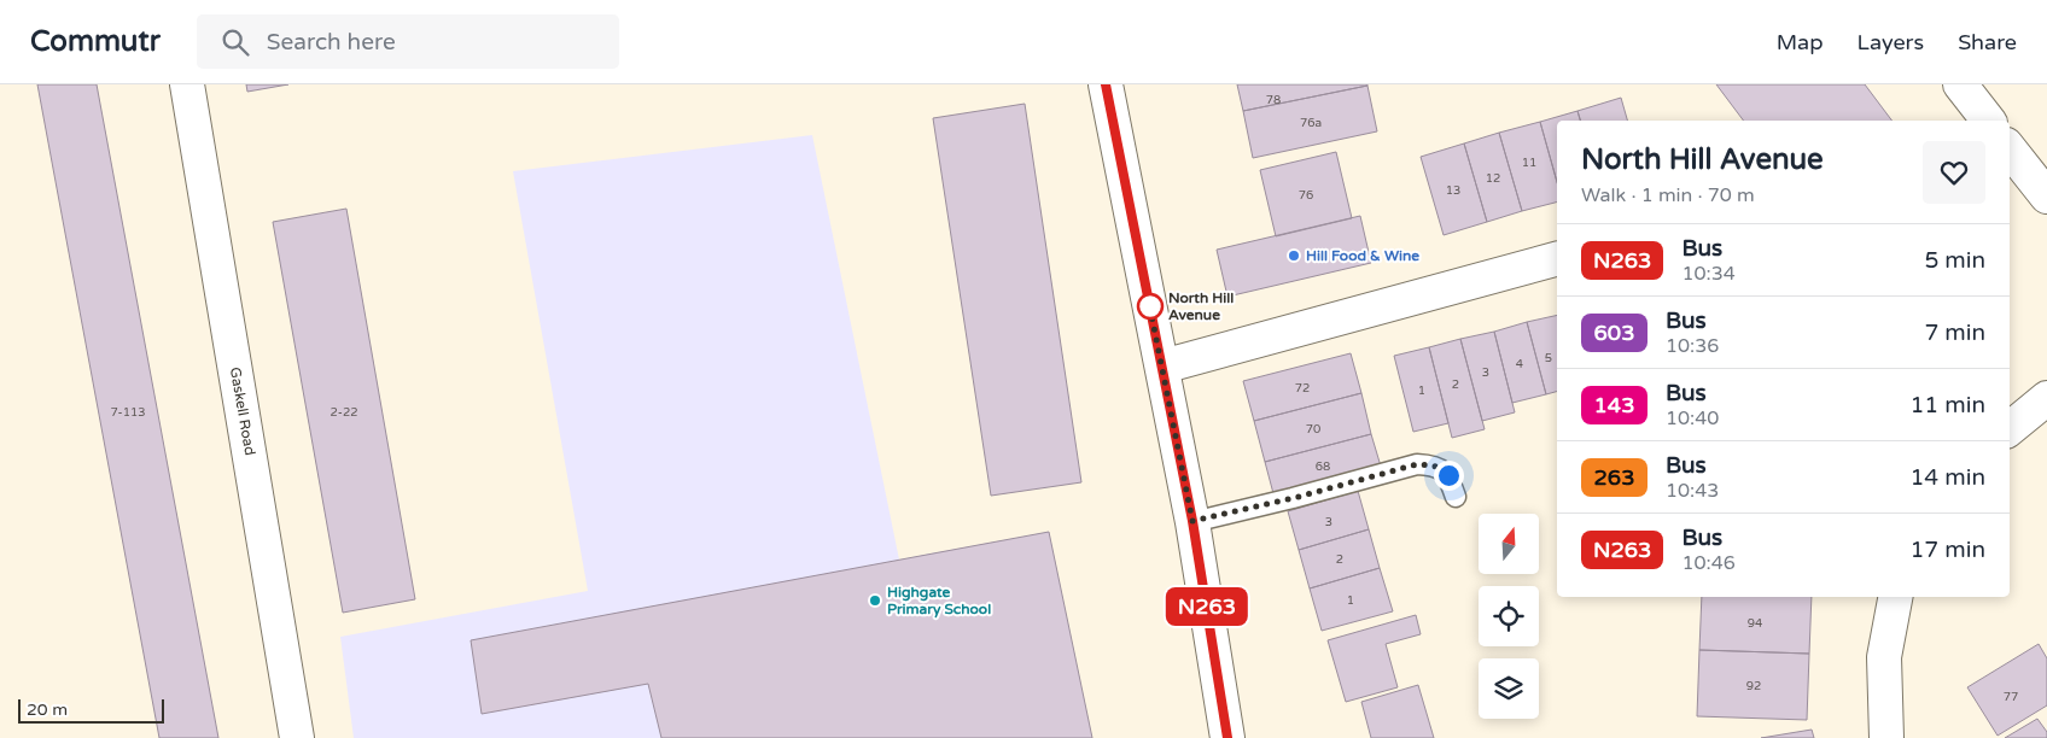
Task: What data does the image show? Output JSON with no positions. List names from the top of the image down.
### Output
{
  "streets": {
    "main road": ["Gaskell Road"]
  },
  "places": ["Hill Food & Wine", "North Hill Avenue", "Highgate Primary School"],
  "lines": ["bus line N263"],
  "house_numbers": [
    "78",
    "76a",
    "11",
    "12",
    "13",
    "76",
    "5",
    "4",
    "3",
    "2",
    "72",
    "1",
    "7-113",
    "2-22",
    "70",
    "68",
    "3",
    "2",
    "1",
    "94",
    "92",
    "77"
  ],
  "scale_bar": "20 m",
  "north": "top",
  "page": {
    "header": "Commutr",
    "search": "Search here",
    "nav": ["Map", "Layers", "Share"],
    "on_map": "N263",
    "heading": ["North Hill Avenue", "Walk · 1 min · 70 m"],
    "list": [
      {
        "mark": "N263",
        "name": "Bus",
        "note": "10:34",
        "value": "5 min"
      },
      {
        "mark": "603",
        "name": "Bus",
        "note": "10:36",
        "value": "7 min"
      },
      {
        "mark": "143",
        "name": "Bus",
        "note": "10:40",
        "value": "11 min"
      },
      {
        "mark": "263",
        "name": "Bus",
        "note": "10:43",
        "value": "14 min"
      },
      {
        "mark": "N263",
        "name": "Bus",
        "note": "10:46",
        "value": "17 min"
      }
    ],
    "scale": "20 m"
  }
}
